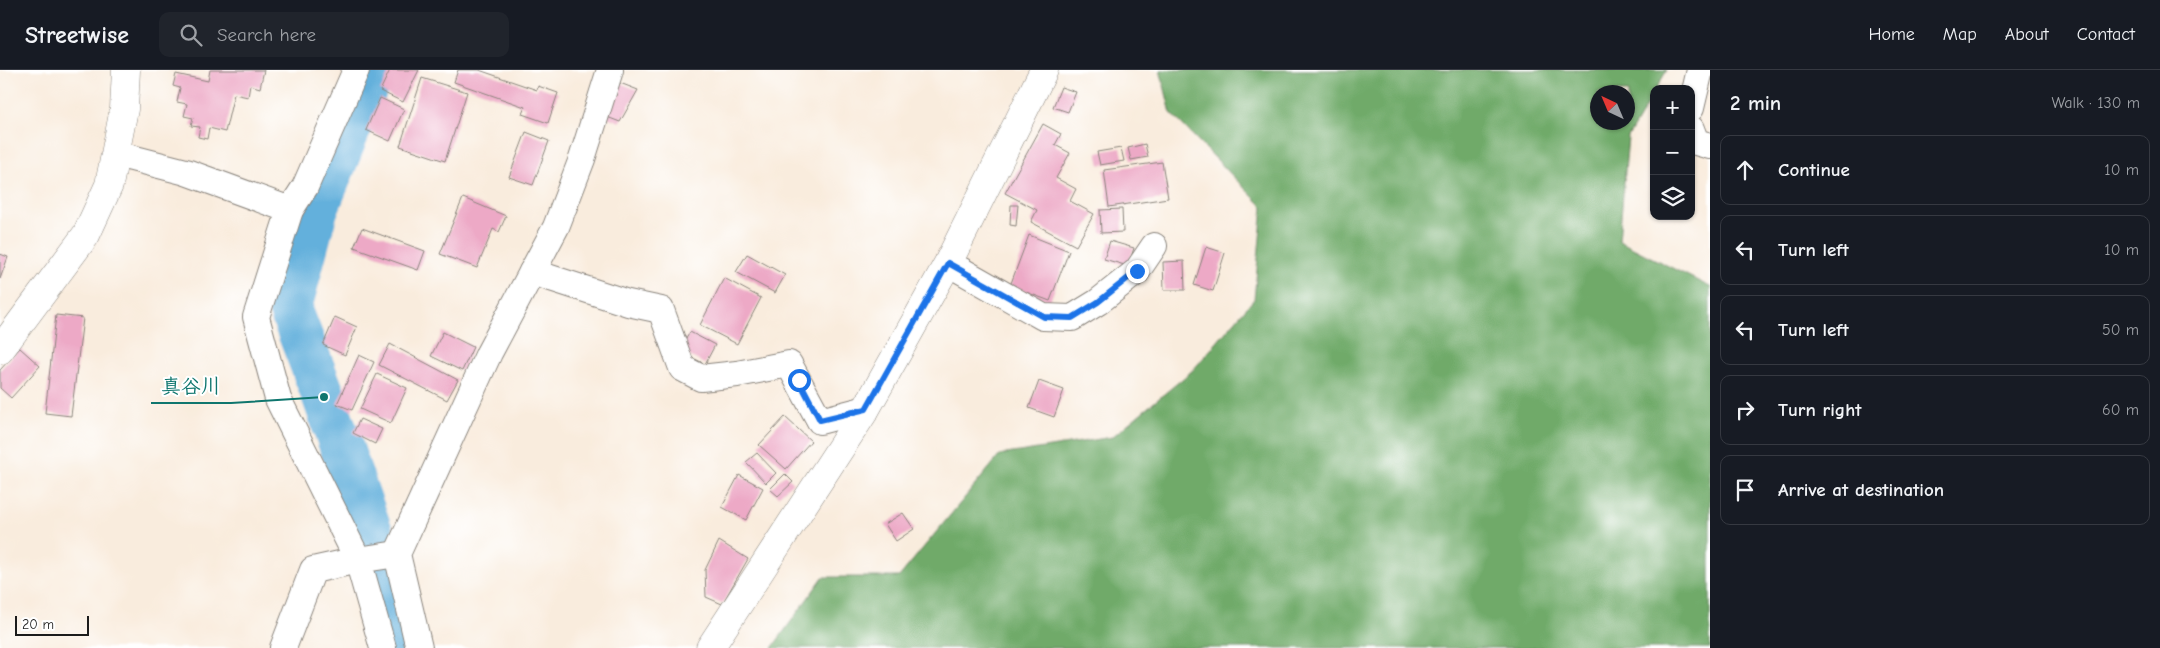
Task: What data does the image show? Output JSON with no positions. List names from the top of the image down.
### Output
{
  "places": ["真谷川"],
  "scale_bar": "20 m",
  "north": "top left",
  "page": {
    "header": "Streetwise",
    "search": "Search here",
    "nav": [
      "Home",
      "Map",
      "About",
      "Contact"
    ],
    "heading": ["2 min", "Walk · 130 m"],
    "map_buttons": ["+", "−"],
    "list": [
      ["Continue", "10 m"],
      ["Turn left", "10 m"],
      ["Turn left", "50 m"],
      ["Turn right", "60 m"],
      "Arrive at destination"
    ],
    "scale": "20 m"
  }
}
